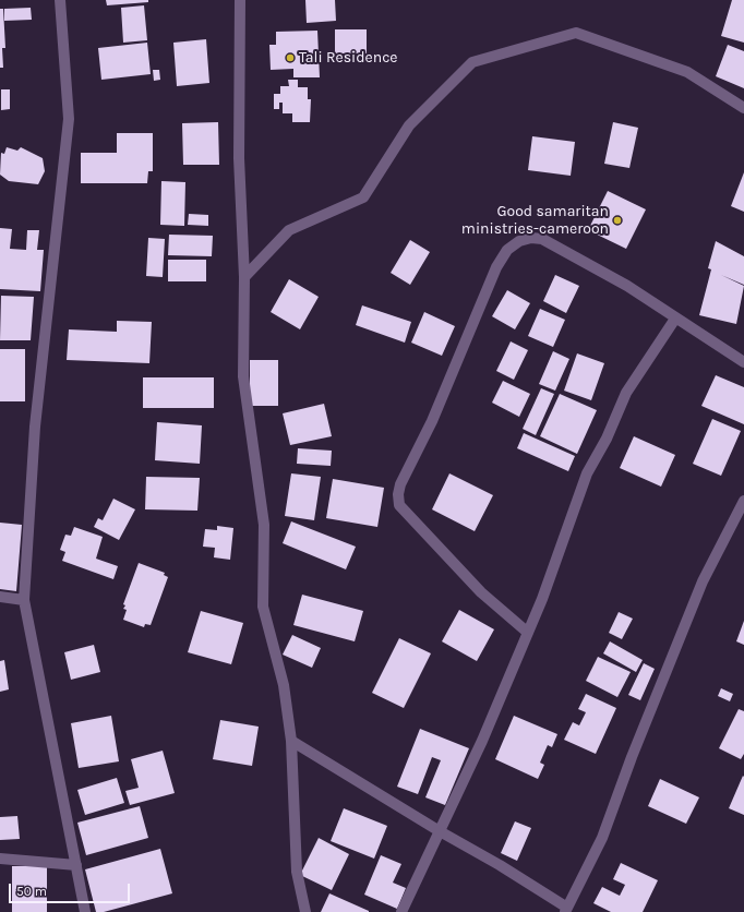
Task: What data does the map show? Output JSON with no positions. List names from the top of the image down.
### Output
{
  "places": ["Tali Residence", "Good samaritan ministries-cameroon"],
  "scale_bar": "50 m"
}
